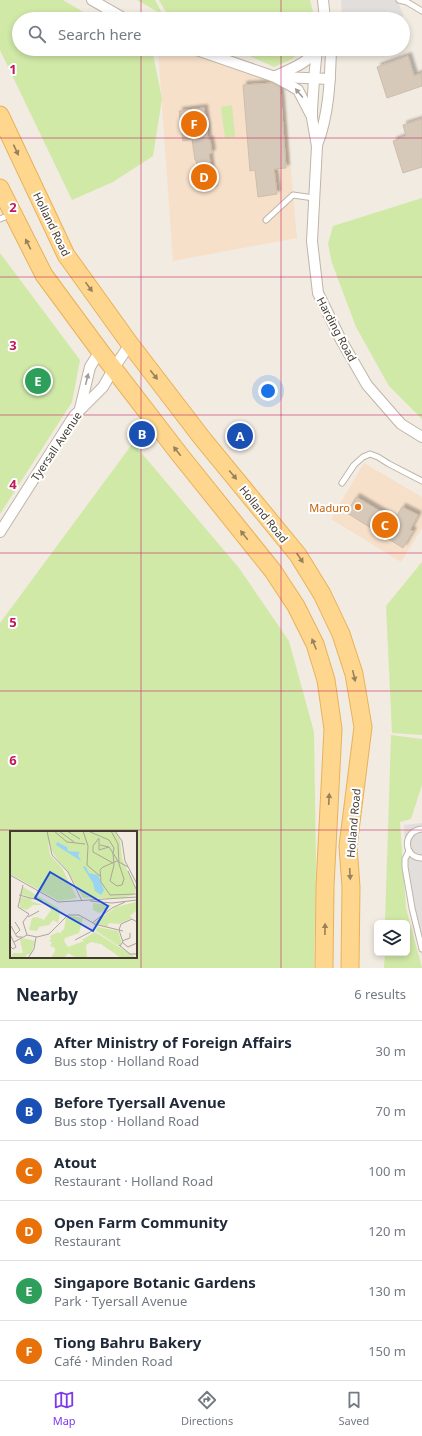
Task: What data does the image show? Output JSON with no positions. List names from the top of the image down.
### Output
{
  "streets": {
    "main road": ["Holland Road"],
    "street": ["Harding Road", "Tyersall Avenue"]
  },
  "crossings": [
    ["Holland Road", "Tyersall Avenue"]
  ],
  "places": ["Maduro"],
  "page": {
    "search": "Search here",
    "pins": [
      "F",
      "D",
      "E",
      "B",
      "A",
      "C"
    ],
    "heading": ["Nearby", "6 results"],
    "list": [
      {
        "mark": "A",
        "name": "After Ministry of Foreign Affairs",
        "note": "Bus stop · Holland Road",
        "value": "30 m"
      },
      {
        "mark": "B",
        "name": "Before Tyersall Avenue",
        "note": "Bus stop · Holland Road",
        "value": "70 m"
      },
      {
        "mark": "C",
        "name": "Atout",
        "note": "Restaurant · Holland Road",
        "value": "100 m"
      },
      {
        "mark": "D",
        "name": "Open Farm Community",
        "note": "Restaurant",
        "value": "120 m"
      },
      {
        "mark": "E",
        "name": "Singapore Botanic Gardens",
        "note": "Park · Tyersall Avenue",
        "value": "130 m"
      },
      {
        "mark": "F",
        "name": "Tiong Bahru Bakery",
        "note": "Café · Minden Road",
        "value": "150 m"
      }
    ],
    "nav": ["Map", "Directions", "Saved"]
  },
  "grid": {
    "rows": [
      "1",
      "2",
      "3",
      "4",
      "5",
      "6"
    ]
  }
}
